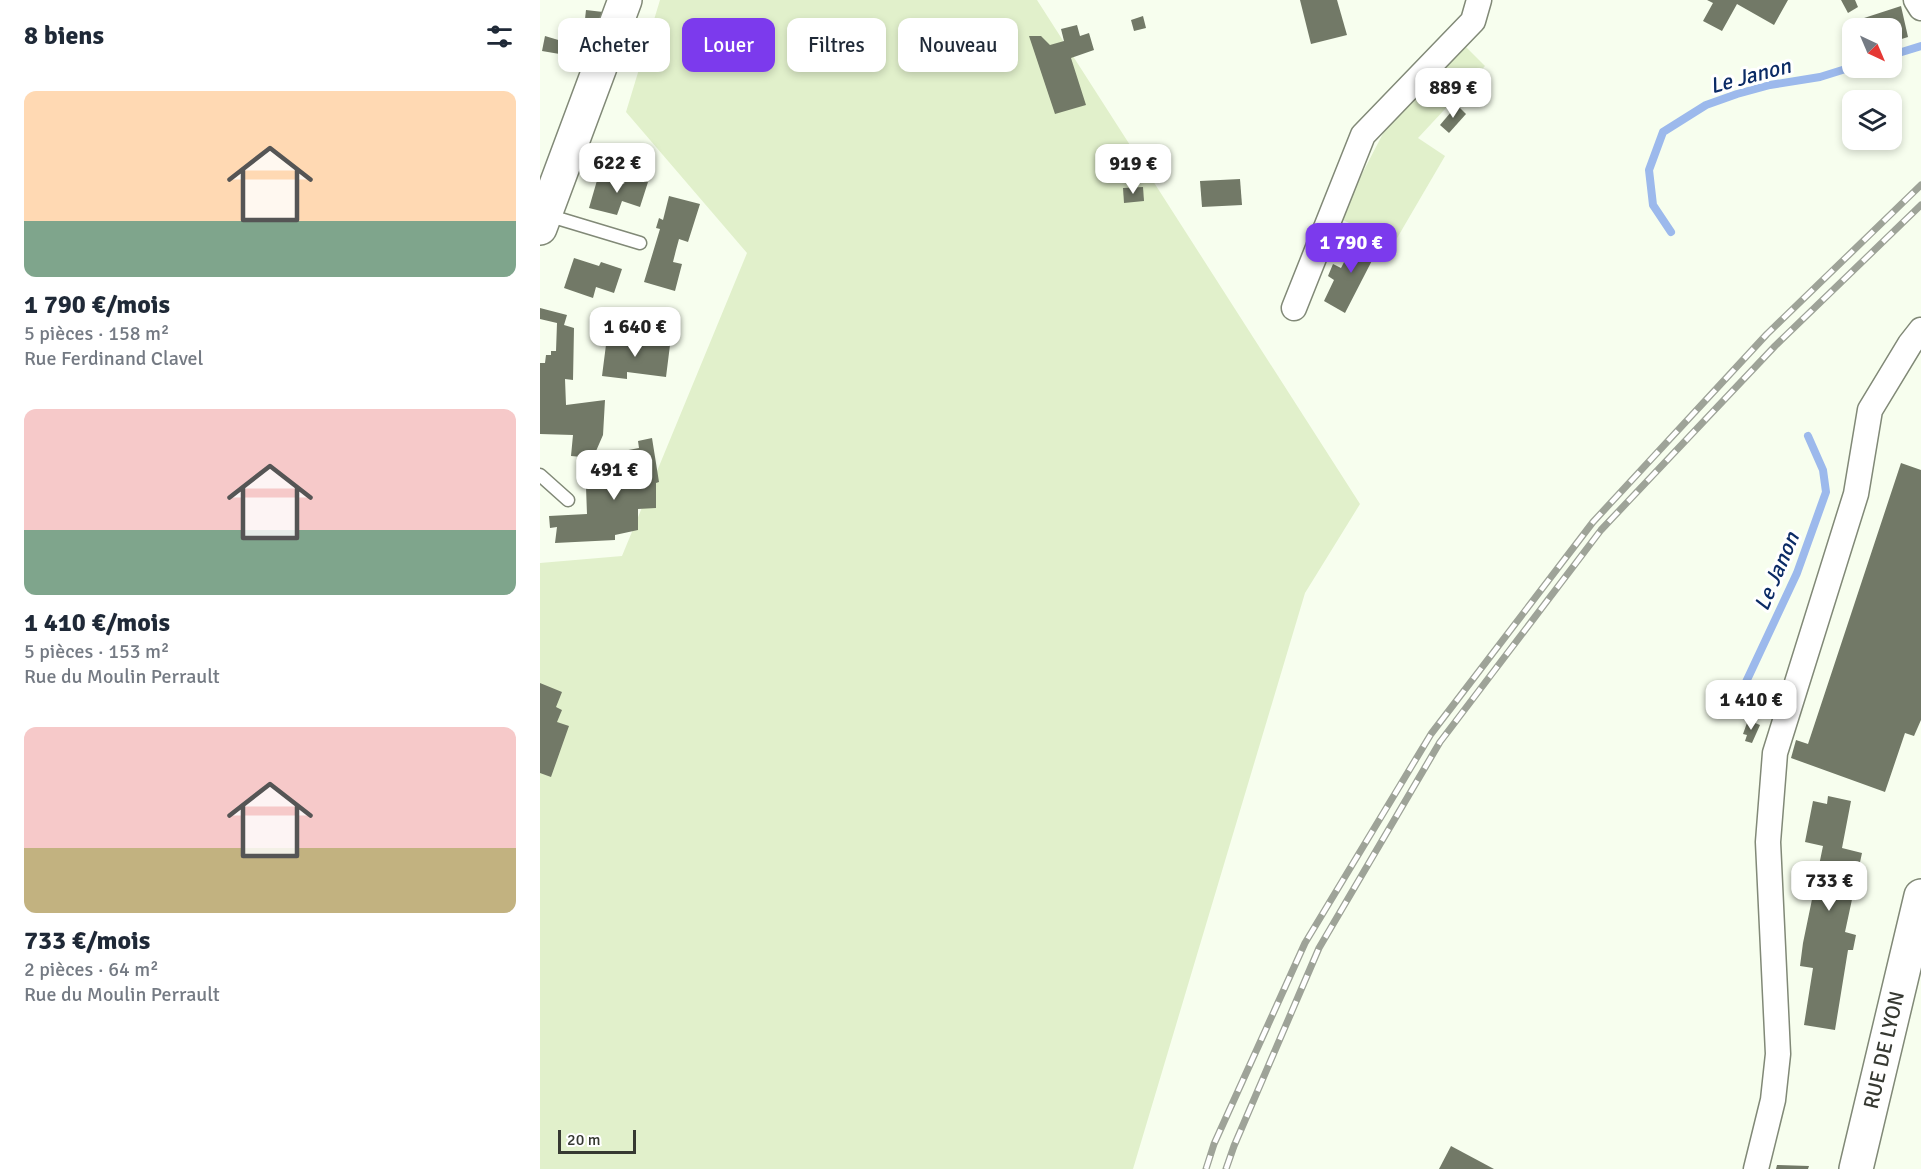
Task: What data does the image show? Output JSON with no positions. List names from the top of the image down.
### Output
{
  "streets": {
    "street": ["RUE DE LYON"]
  },
  "water": ["Le Janon"],
  "scale_bar": "20 m",
  "north": "bottom right",
  "page": {
    "heading": "8 biens",
    "chip": [
      "Acheter",
      "Louer",
      "Filtres",
      "Nouveau"
    ],
    "price": [
      "889 €",
      "622 €",
      "919 €",
      "1 790 €",
      "1 640 €",
      "491 €",
      "1 410 €",
      "733 €"
    ],
    "list": [
      {
        "name": "1 790 €/mois",
        "note": "5 pièces · 158 m² · Rue Ferdinand Clavel"
      },
      {
        "name": "1 410 €/mois",
        "note": "5 pièces · 153 m² · Rue du Moulin Perrault"
      },
      {
        "name": "733 €/mois",
        "note": "2 pièces · 64 m² · Rue du Moulin Perrault"
      }
    ],
    "scale": "20 m"
  }
}
